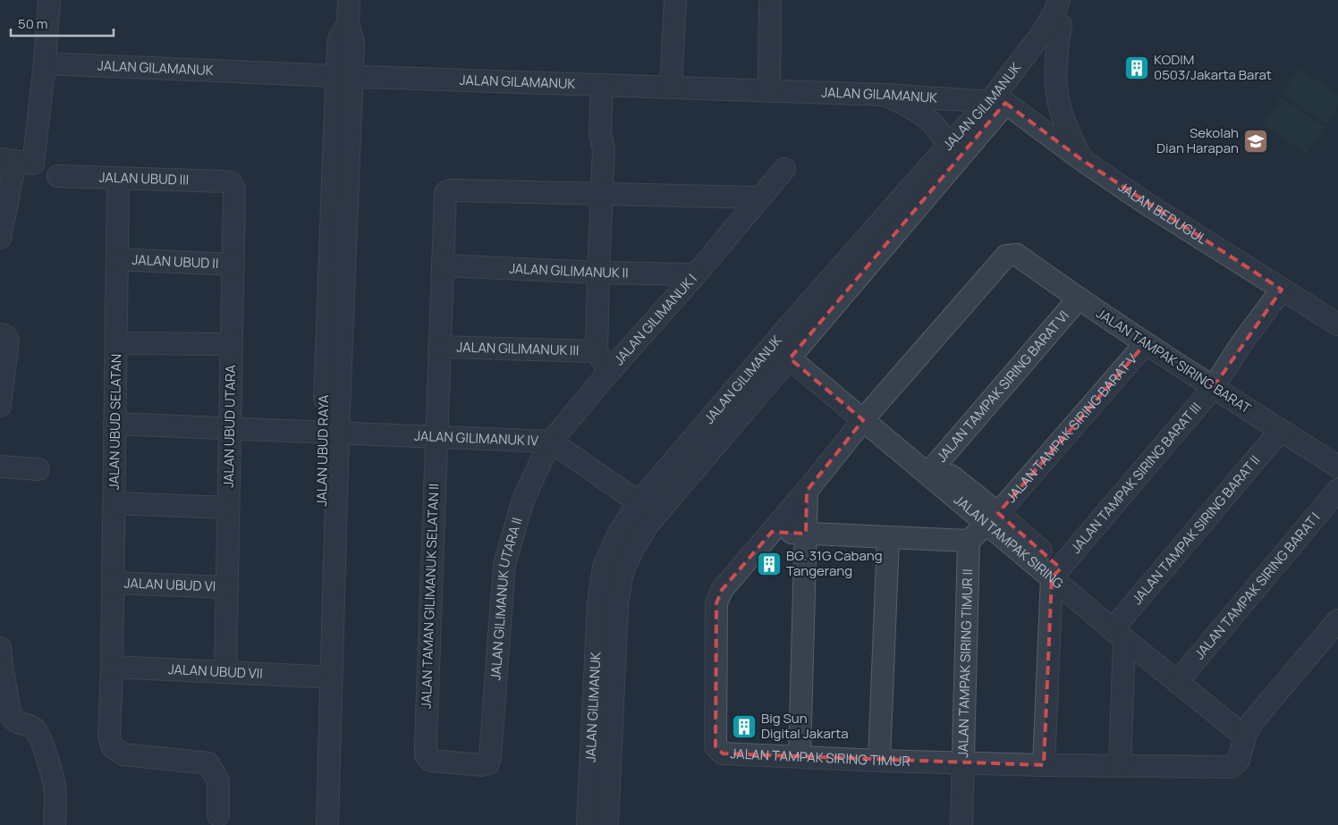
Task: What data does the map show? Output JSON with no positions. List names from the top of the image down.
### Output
{
  "streets": {
    "street": [
      "JALAN GILAMANUK",
      "JALAN GILIMANUK",
      "JALAN UBUD III",
      "JALAN BEDUGUL",
      "JALAN UBUD II",
      "JALAN GILIMANUK II",
      "JALAN GILIMANUK I",
      "JALAN GILIMANUK III",
      "JALAN TAMPAK SIRING BARAT",
      "JALAN TAMPAK SIRING BARAT VI",
      "JALAN UBUD SELATAN",
      "JALAN UBUD UTARA",
      "JALAN TAMPAK SIRING BARAT V",
      "JALAN GILIMANUK IV",
      "JALAN UBUD RAYA",
      "JALAN TAMPAK SIRING BARAT III",
      "JALAN TAMPAK SIRING BARAT II",
      "JALAN TAMPAK SIRING",
      "JALAN UBUD VI",
      "JALAN TAMPAK SIRING BARAT I",
      "JALAN TAMAN GILIMANUK SELATAN II",
      "JALAN GILIMANUK UTARA II",
      "JALAN TAMPAK SIRING TIMUR II",
      "JALAN UBUD VII",
      "JALAN TAMPAK SIRING TIMUR"
    ]
  },
  "crossings": [
    ["JALAN GILAMANUK", "JALAN GILIMANUK"],
    ["JALAN GILAMANUK", "JALAN BEDUGUL"],
    ["JALAN GILAMANUK", "JALAN UBUD RAYA"],
    ["JALAN GILIMANUK", "JALAN BEDUGUL"],
    ["JALAN GILIMANUK", "JALAN GILIMANUK IV"],
    ["JALAN GILIMANUK", "JALAN TAMPAK SIRING"],
    ["JALAN UBUD III", "JALAN UBUD SELATAN"],
    ["JALAN UBUD III", "JALAN UBUD UTARA"],
    ["JALAN BEDUGUL", "JALAN TAMPAK SIRING BARAT III"],
    ["JALAN UBUD II", "JALAN UBUD SELATAN"],
    ["JALAN UBUD II", "JALAN UBUD UTARA"],
    ["JALAN GILIMANUK II", "JALAN GILIMANUK I"],
    ["JALAN GILIMANUK II", "JALAN TAMAN GILIMANUK SELATAN II"],
    ["JALAN GILIMANUK I", "JALAN GILIMANUK IV"],
    ["JALAN GILIMANUK I", "JALAN GILIMANUK UTARA II"],
    ["JALAN GILIMANUK III", "JALAN TAMAN GILIMANUK SELATAN II"],
    ["JALAN TAMPAK SIRING BARAT", "JALAN TAMPAK SIRING BARAT VI"],
    ["JALAN TAMPAK SIRING BARAT", "JALAN TAMPAK SIRING BARAT V"],
    ["JALAN TAMPAK SIRING BARAT", "JALAN TAMPAK SIRING BARAT III"],
    ["JALAN TAMPAK SIRING BARAT", "JALAN TAMPAK SIRING BARAT II"],
    ["JALAN TAMPAK SIRING BARAT", "JALAN TAMPAK SIRING TIMUR"],
    ["JALAN TAMPAK SIRING BARAT VI", "JALAN TAMPAK SIRING"],
    ["JALAN UBUD SELATAN", "JALAN GILIMANUK IV"],
    ["JALAN UBUD SELATAN", "JALAN UBUD VI"],
    ["JALAN UBUD SELATAN", "JALAN UBUD VII"],
    ["JALAN UBUD UTARA", "JALAN GILIMANUK IV"],
    ["JALAN UBUD UTARA", "JALAN UBUD VI"],
    ["JALAN UBUD UTARA", "JALAN UBUD VII"],
    ["JALAN TAMPAK SIRING BARAT V", "JALAN TAMPAK SIRING"],
    ["JALAN GILIMANUK IV", "JALAN UBUD RAYA"],
    ["JALAN GILIMANUK IV", "JALAN TAMAN GILIMANUK SELATAN II"],
    ["JALAN GILIMANUK IV", "JALAN GILIMANUK UTARA II"],
    ["JALAN UBUD RAYA", "JALAN UBUD VII"],
    ["JALAN TAMPAK SIRING BARAT III", "JALAN TAMPAK SIRING"],
    ["JALAN TAMPAK SIRING BARAT II", "JALAN TAMPAK SIRING"],
    ["JALAN TAMPAK SIRING", "JALAN TAMPAK SIRING BARAT I"],
    ["JALAN TAMPAK SIRING", "JALAN TAMPAK SIRING TIMUR"],
    ["JALAN TAMAN GILIMANUK SELATAN II", "JALAN GILIMANUK UTARA II"],
    ["JALAN TAMPAK SIRING TIMUR II", "JALAN TAMPAK SIRING TIMUR"]
  ],
  "places": {
    "building": ["KODIM 0503/Jakarta Barat", "BG. 31G Cabang Tangerang", "Big Sun Digital Jakarta"],
    "school or university": ["Sekolah Dian Harapan"]
  },
  "scale_bar": "50 m"
}
